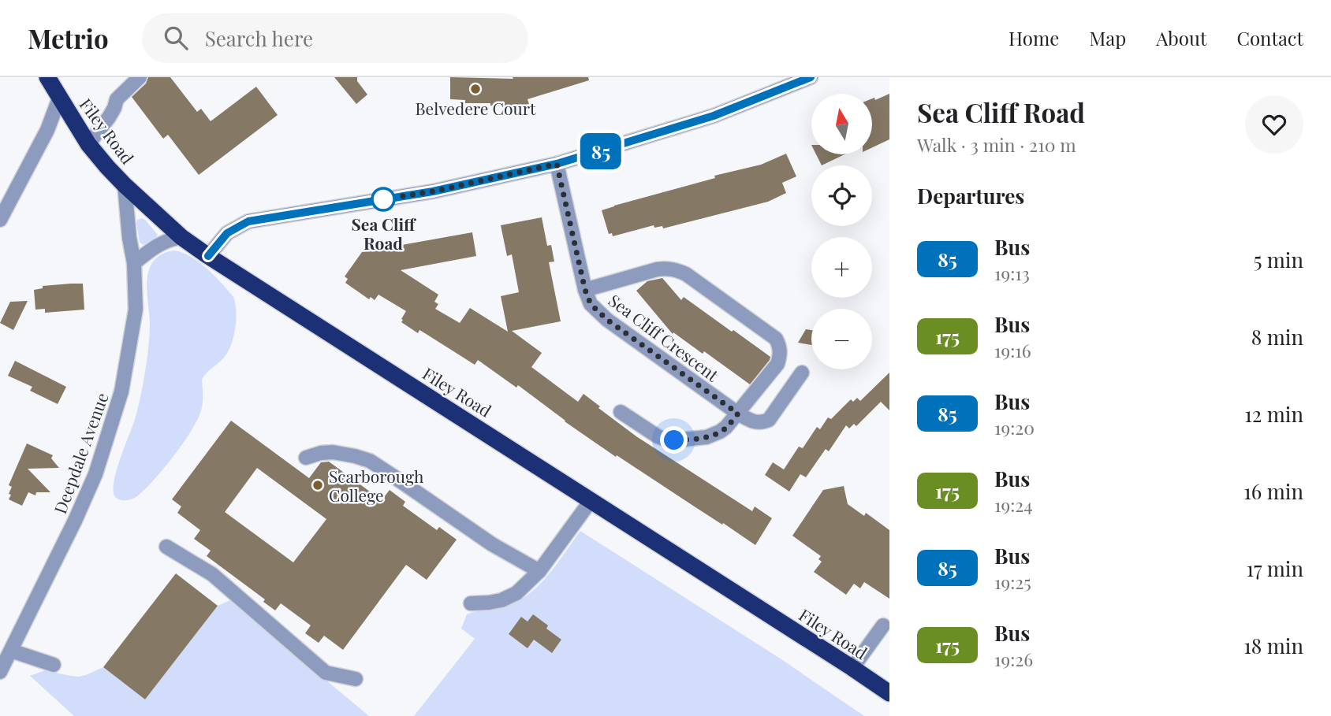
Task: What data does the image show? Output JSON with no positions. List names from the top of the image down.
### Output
{
  "streets": {
    "highway": ["Filey Road"],
    "street": ["Sea Cliff Crescent", "Deepdale Avenue"]
  },
  "crossings": [
    ["Filey Road", "Deepdale Avenue"]
  ],
  "places": ["Belvedere Court", "Sea Cliff Road", "Scarborough College"],
  "lines": ["bus line 85"],
  "north": "top",
  "page": {
    "header": "Metrio",
    "search": "Search here",
    "nav": [
      "Home",
      "Map",
      "About",
      "Contact"
    ],
    "on_map": "85",
    "heading": [
      ["Sea Cliff Road", "Walk · 3 min · 210 m"],
      "Departures"
    ],
    "map_buttons": ["+", "−"],
    "list": [
      {
        "mark": "85",
        "name": "Bus",
        "note": "19:13",
        "value": "5 min"
      },
      {
        "mark": "175",
        "name": "Bus",
        "note": "19:16",
        "value": "8 min"
      },
      {
        "mark": "85",
        "name": "Bus",
        "note": "19:20",
        "value": "12 min"
      },
      {
        "mark": "175",
        "name": "Bus",
        "note": "19:24",
        "value": "16 min"
      },
      {
        "mark": "85",
        "name": "Bus",
        "note": "19:25",
        "value": "17 min"
      },
      {
        "mark": "175",
        "name": "Bus",
        "note": "19:26",
        "value": "18 min"
      }
    ]
  }
}
